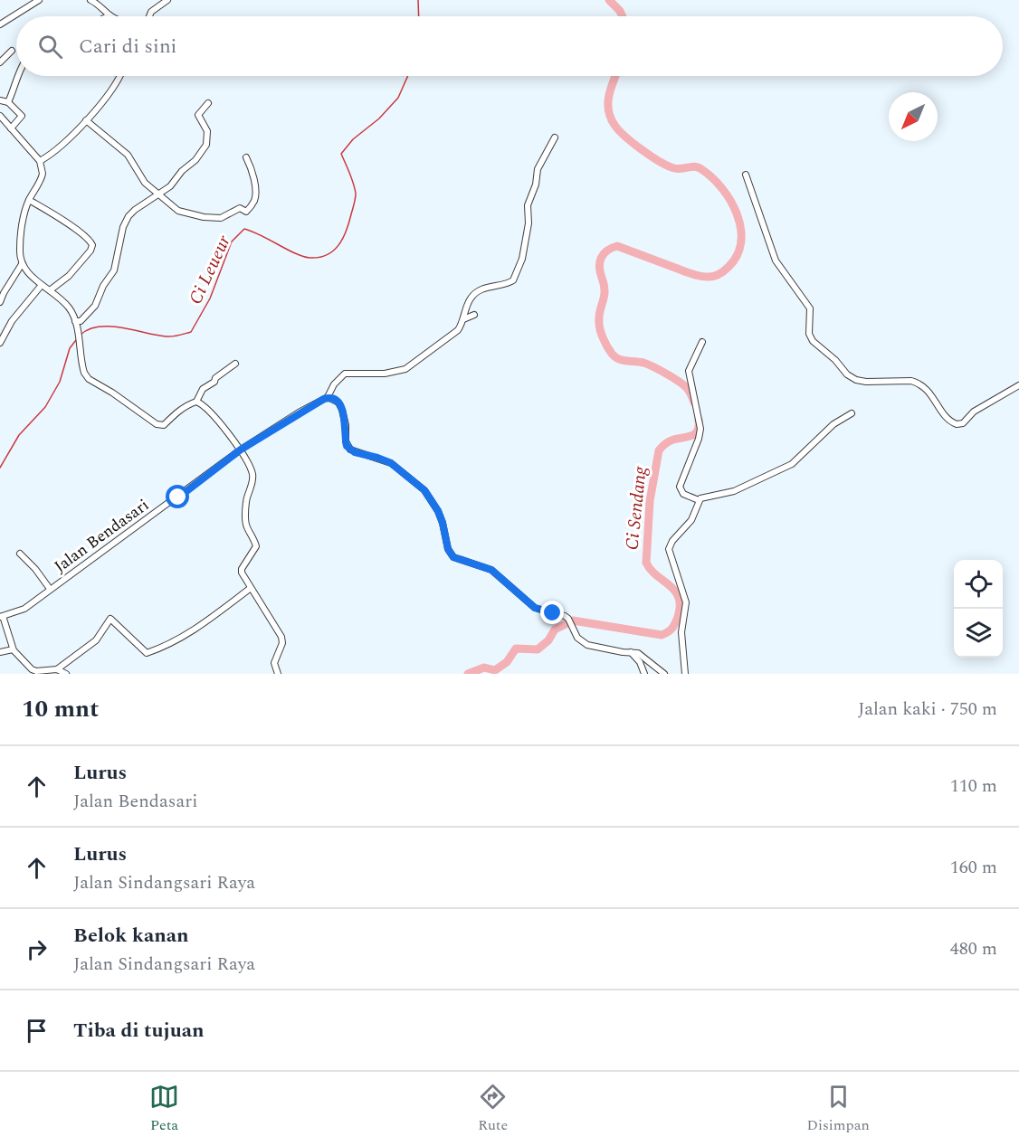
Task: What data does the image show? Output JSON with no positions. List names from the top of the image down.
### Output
{
  "streets": {
    "street": ["Jalan Bendasari"]
  },
  "water": ["Ci Leueur", "Ci Sendang"],
  "north": "bottom left",
  "page": {
    "search": "Cari di sini",
    "heading": ["10 mnt", "Jalan kaki · 750 m"],
    "list": [
      ["Lurus", "Jalan Bendasari", "110 m"],
      ["Lurus", "Jalan Sindangsari Raya", "160 m"],
      ["Belok kanan", "Jalan Sindangsari Raya", "480 m"],
      "Tiba di tujuan"
    ],
    "nav": ["Peta", "Rute", "Disimpan"]
  }
}
